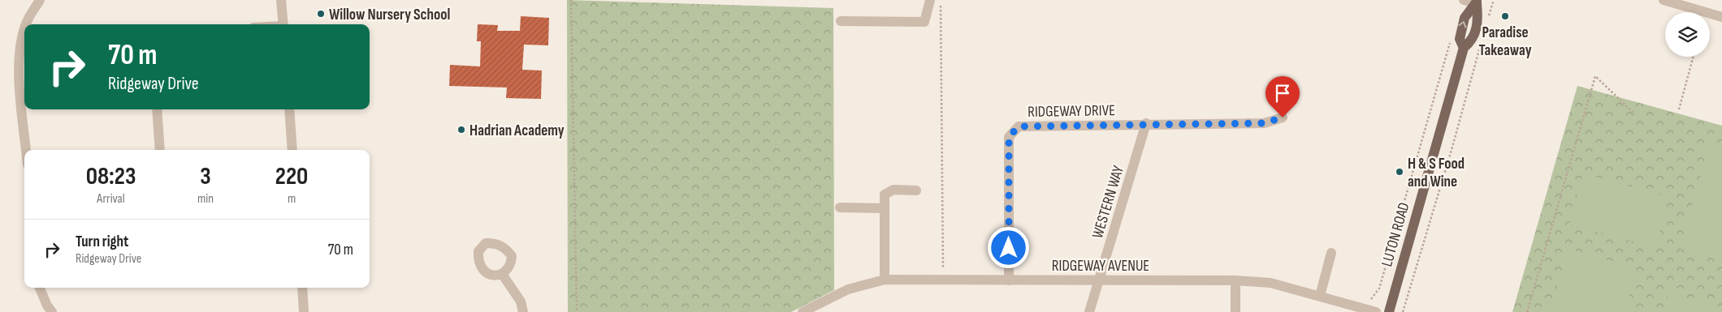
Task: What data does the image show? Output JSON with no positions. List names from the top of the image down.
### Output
{
  "streets": {
    "main road": ["LUTON ROAD"],
    "street": ["RIDGEWAY DRIVE", "WESTERN WAY", "RIDGEWAY AVENUE"]
  },
  "crossings": [
    ["RIDGEWAY DRIVE", "WESTERN WAY"],
    ["RIDGEWAY DRIVE", "RIDGEWAY AVENUE"],
    ["WESTERN WAY", "RIDGEWAY AVENUE"]
  ],
  "places": [
    "Willow Nursery School",
    "Paradise Takeaway",
    "Hadrian Academy",
    "H & S Food and Wine"
  ],
  "page": {
    "turn": ["70 m", "Ridgeway Drive"],
    "eta": [
      "08:23",
      "Arrival",
      "3",
      "min",
      "220",
      "m"
    ],
    "list": [
      {
        "name": "Turn right",
        "note": "Ridgeway Drive",
        "value": "70 m"
      }
    ]
  }
}
